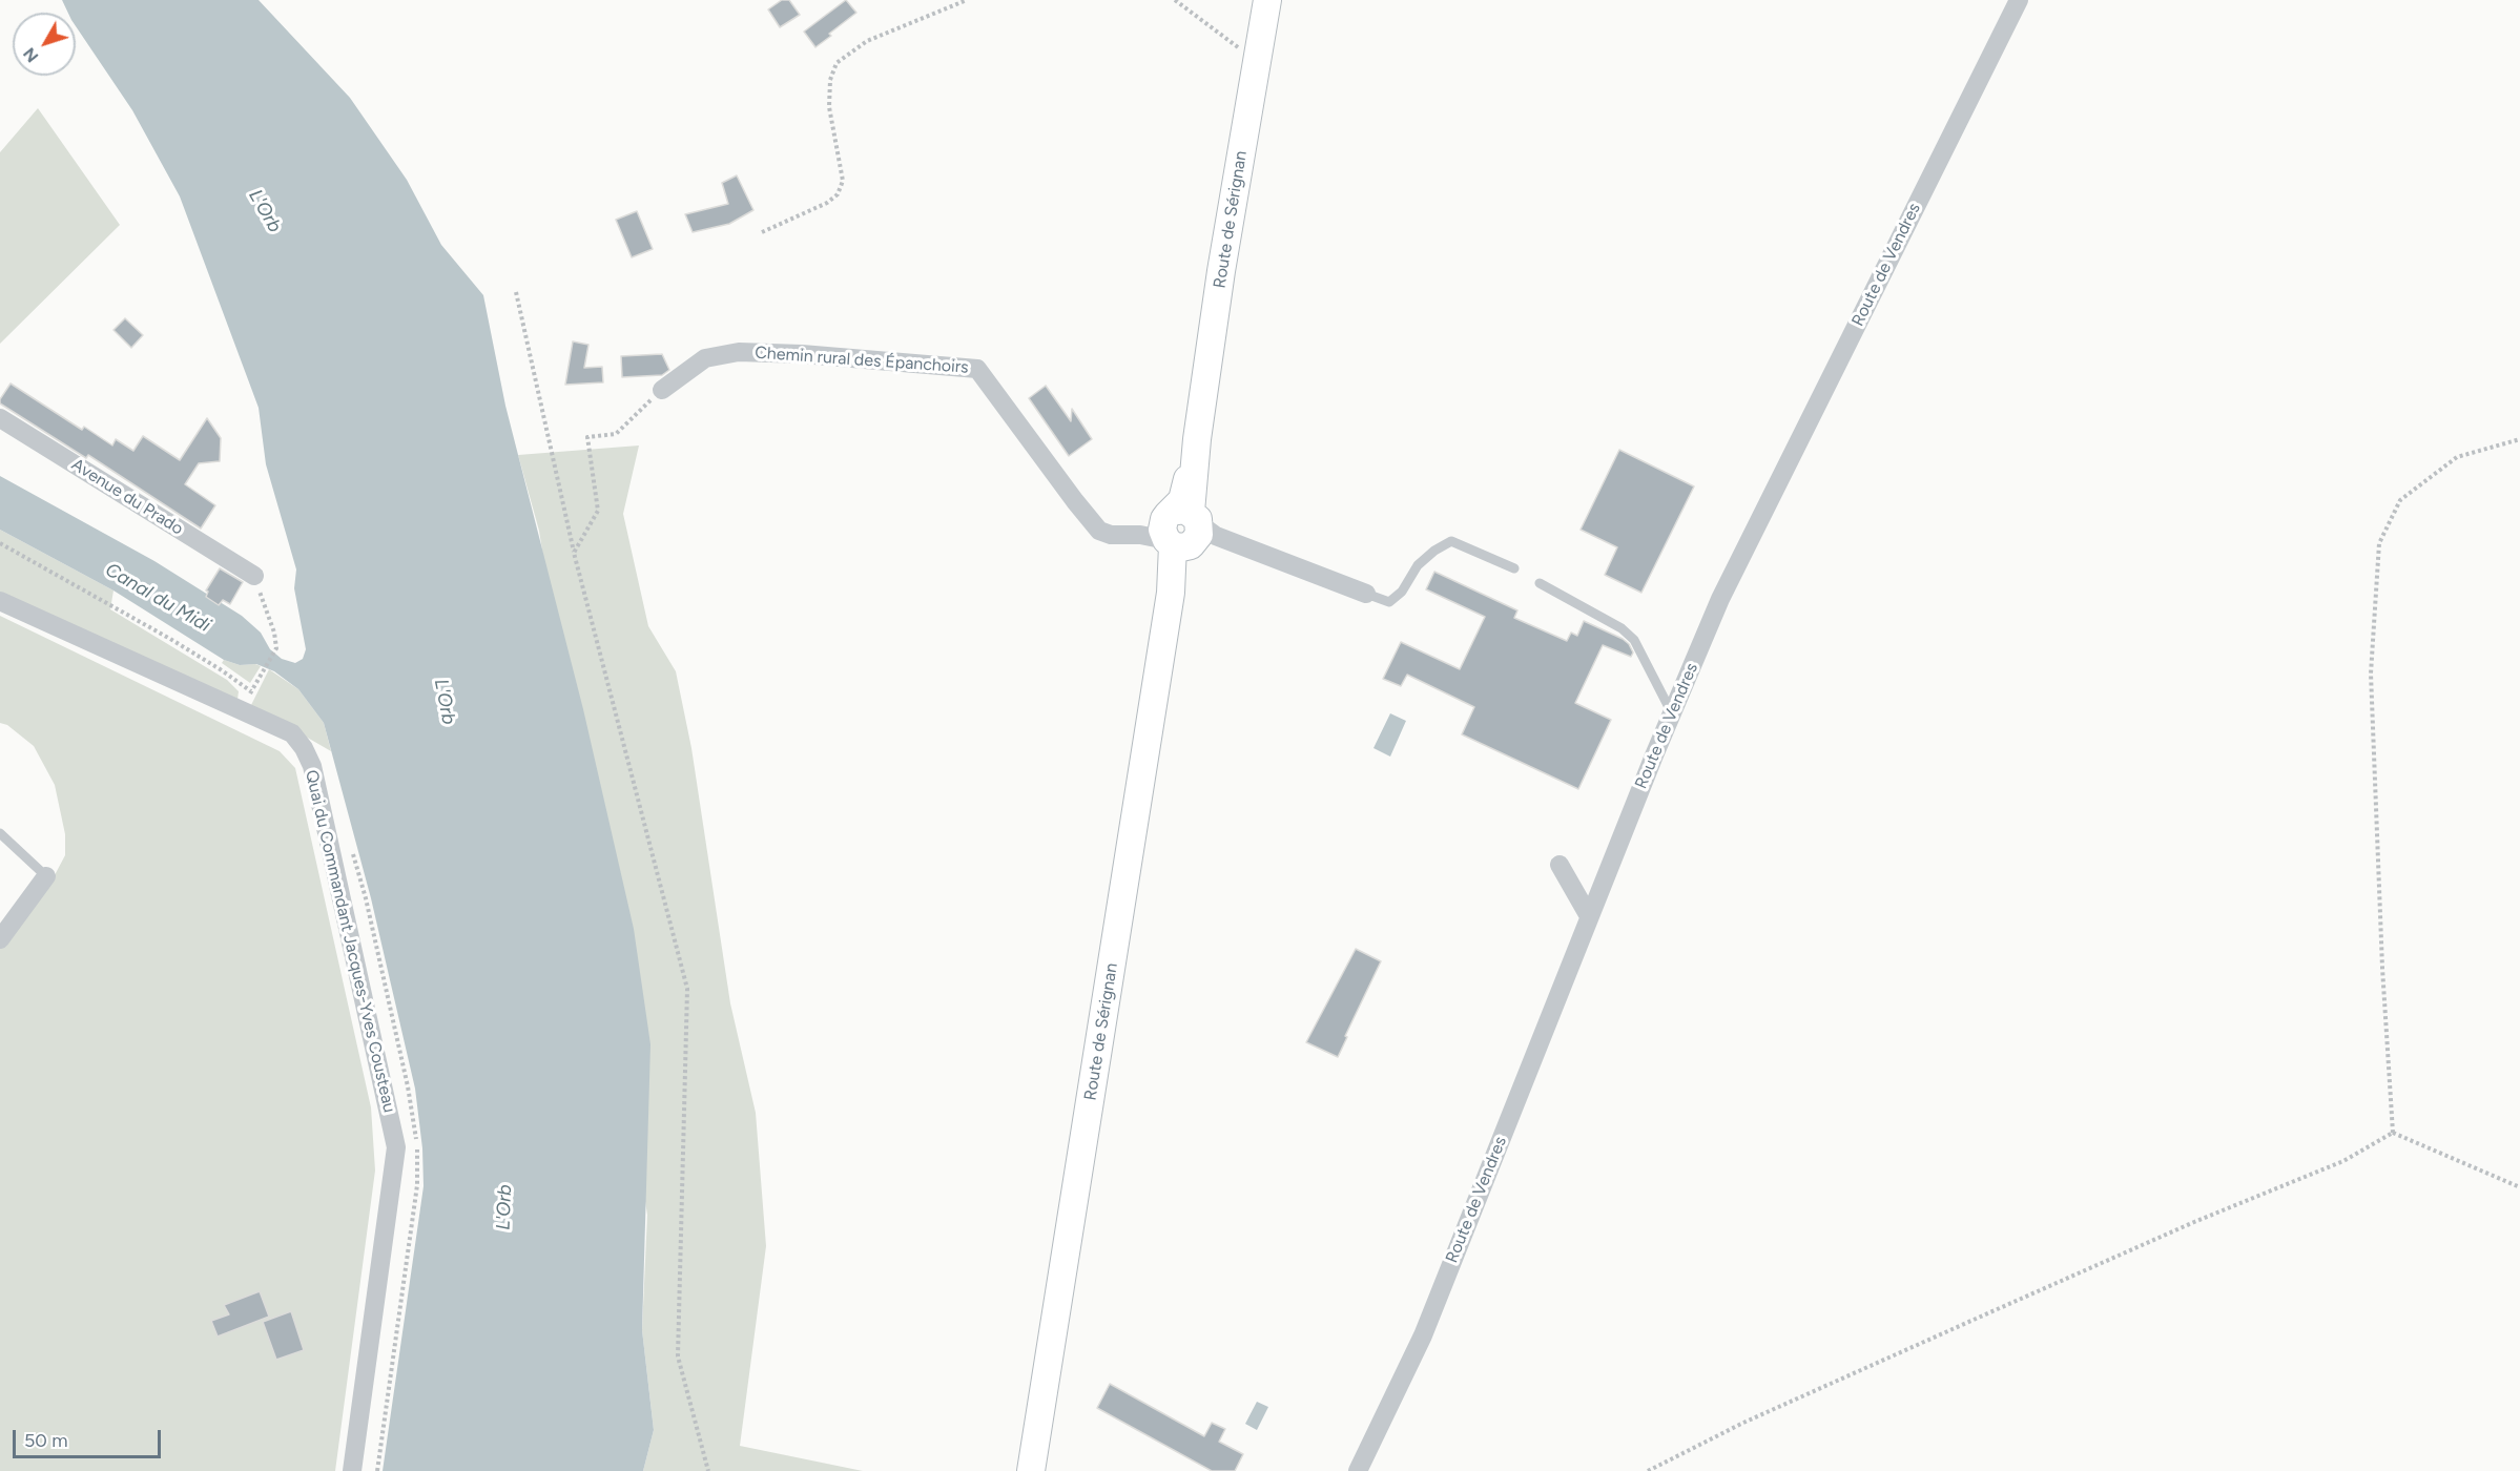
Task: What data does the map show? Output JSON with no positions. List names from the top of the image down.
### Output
{
  "streets": {
    "main road": ["Route de Sérignan"],
    "street": [
      "Route de Vendres",
      "Chemin rural des Épanchoirs",
      "Avenue du Prado",
      "Quai du Commandant Jacques-Yves Cousteau"
    ]
  },
  "crossings": [
    ["Route de Sérignan", "Chemin rural des Épanchoirs"]
  ],
  "water": ["L'Orb", "Canal du Midi"],
  "scale_bar": "50 m",
  "north": "bottom left"
}
